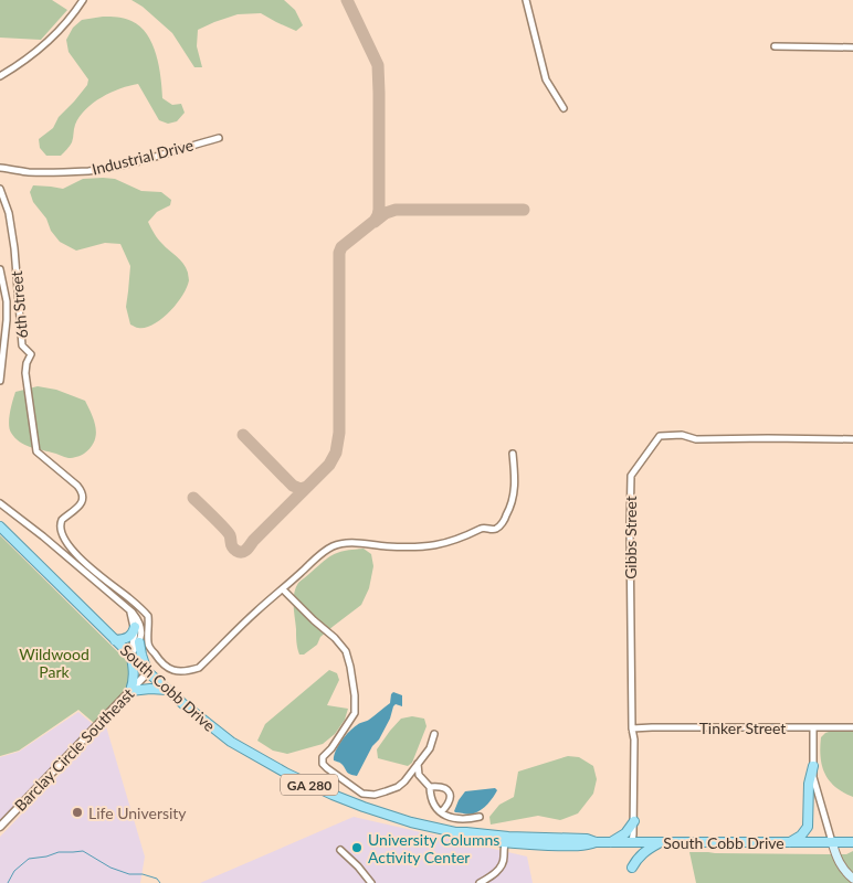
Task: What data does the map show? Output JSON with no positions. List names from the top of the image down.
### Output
{
  "streets": {
    "main road": ["South Cobb Drive", "GA 280"],
    "street": [
      "Industrial Drive",
      "6th Street",
      "Gibbs Street",
      "Tinker Street",
      "Barclay Circle Southeast"
    ]
  },
  "crossings": [
    ["Gibbs Street", "South Cobb Drive"],
    ["Gibbs Street", "Tinker Street"],
    ["South Cobb Drive", "Barclay Circle Southeast"]
  ],
  "parks": ["Wildwood Park"],
  "places": ["Life University", "University Columns Activity Center"]
}
